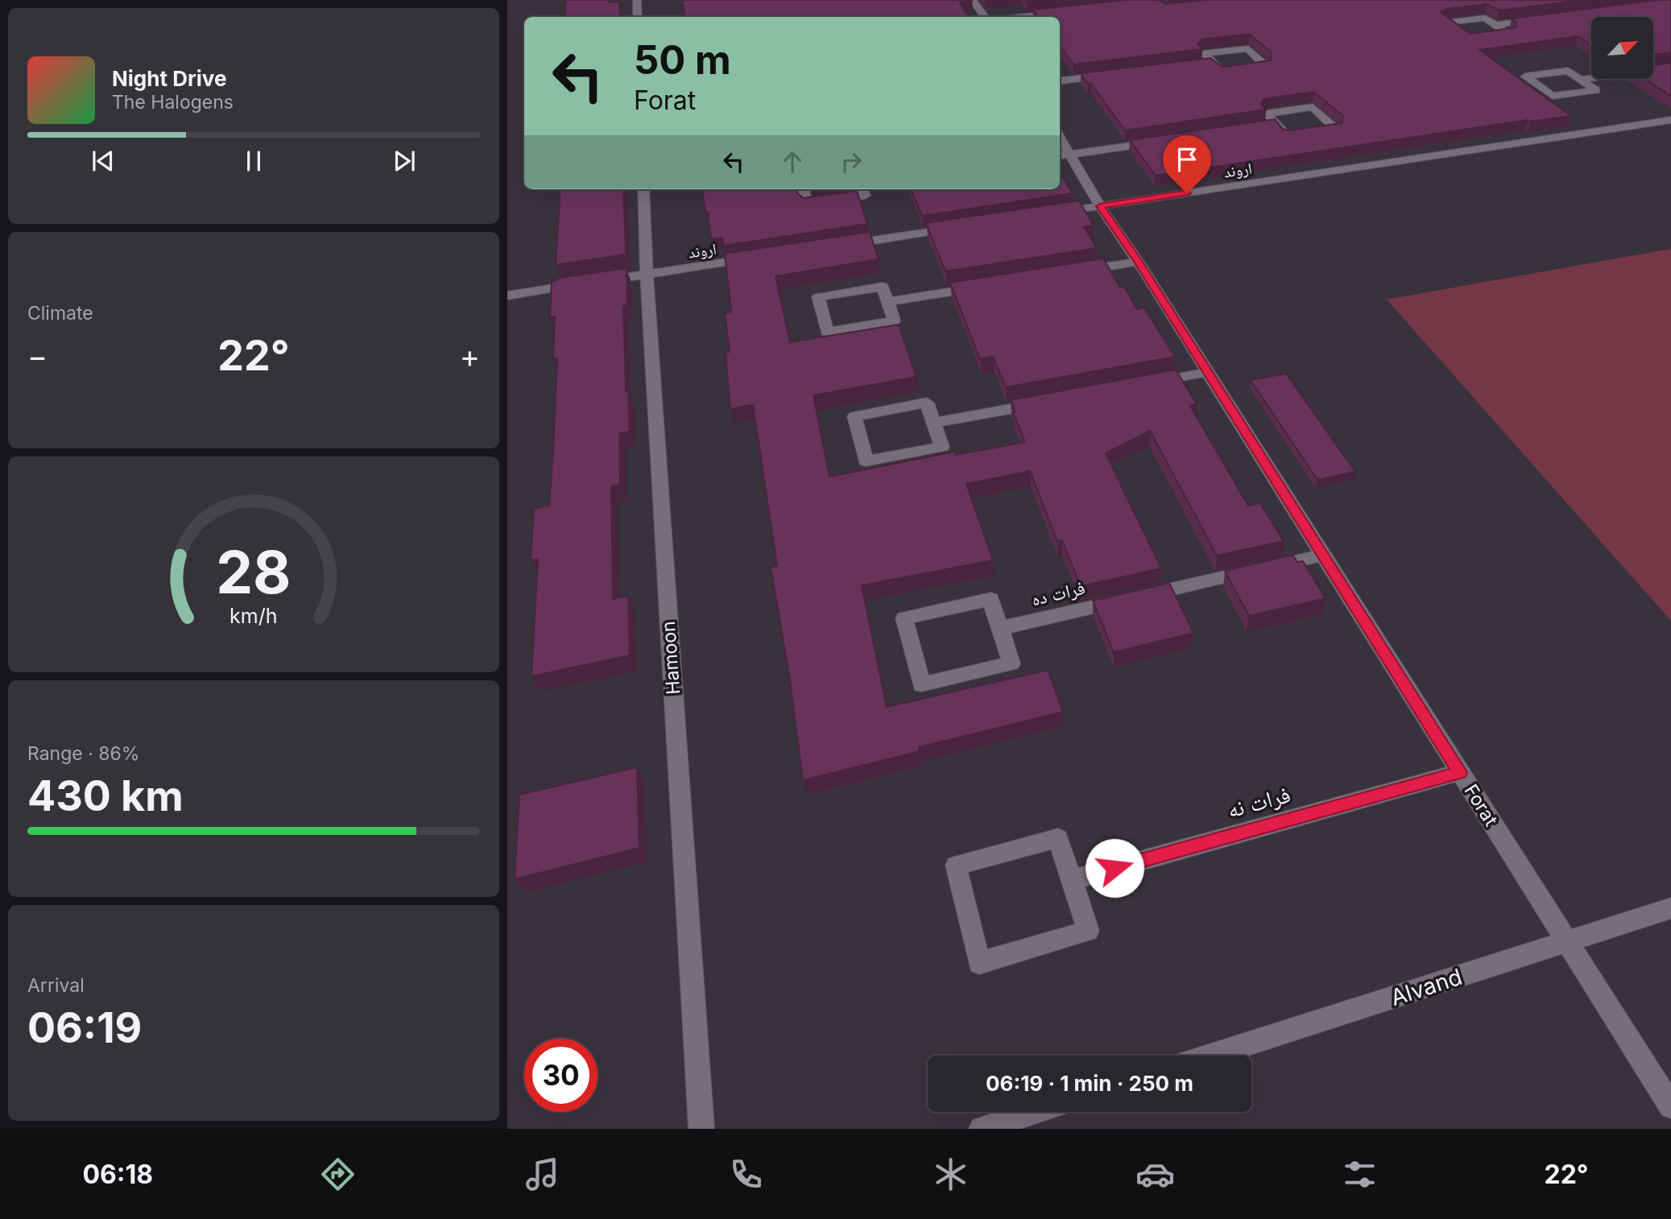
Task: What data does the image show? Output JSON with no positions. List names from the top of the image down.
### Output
{
  "streets": {
    "street": [
      "اروند",
      "فرات ده",
      "Hamoon",
      "فرات نه",
      "Forat",
      "Alvand"
    ]
  },
  "crossings": [
    ["اروند", "Hamoon"],
    ["اروند", "Forat"],
    ["فرات ده", "Forat"],
    ["فرات نه", "Forat"],
    ["Forat", "Alvand"]
  ],
  "north": "top right",
  "page": {
    "turn": ["50 m", "Forat"],
    "song": ["Night Drive", "The Halogens"],
    "tile": [
      "Climate",
      ["Range · 86%", "430 km"],
      ["Arrival", "06:19"]
    ],
    "heat": ["−", "22°", "+"],
    "limit": "30",
    "trip": "06:19 · 1 min · 250 m",
    "tabs": ["06:18", "22°"],
    "gauge": ["28", "km/h"]
  }
}
